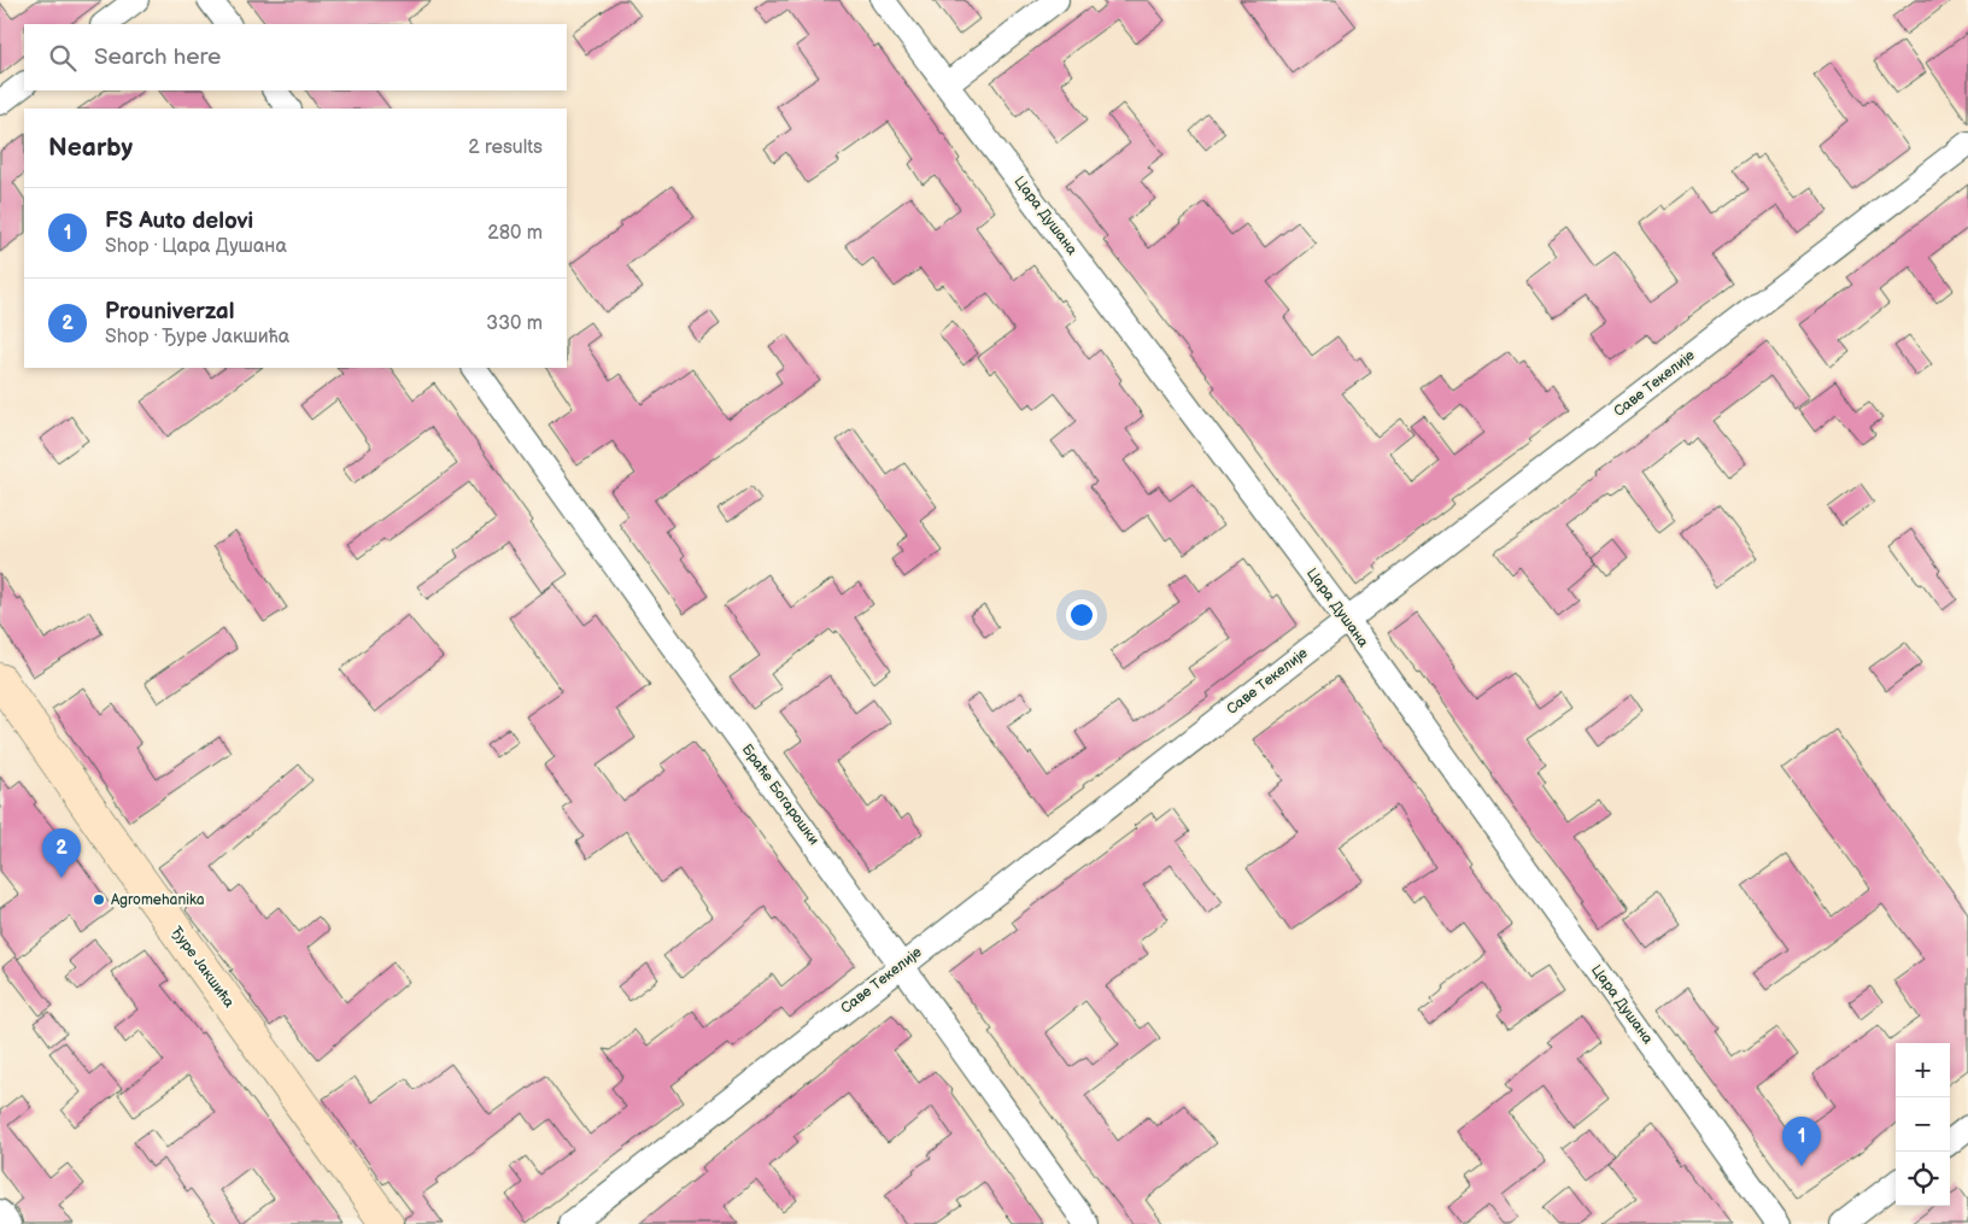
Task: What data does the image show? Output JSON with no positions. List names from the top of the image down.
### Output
{
  "streets": {
    "main road": ["Ђуре Јакшића"],
    "street": ["Цара Душана", "Саве Текелије", "Браће Богарошки"]
  },
  "crossings": [
    ["Цара Душана", "Саве Текелије"],
    ["Саве Текелије", "Браће Богарошки"]
  ],
  "places": ["Agromehanika"],
  "page": {
    "search": "Search here",
    "heading": ["Nearby", "2 results"],
    "list": [
      {
        "mark": "1",
        "name": "FS Auto delovi",
        "note": "Shop · Цара Душана",
        "value": "280 m"
      },
      {
        "mark": "2",
        "name": "Prouniverzal",
        "note": "Shop · Ђуре Јакшића",
        "value": "330 m"
      }
    ],
    "pins": ["2", "1"],
    "map_buttons": ["+", "−"]
  }
}
